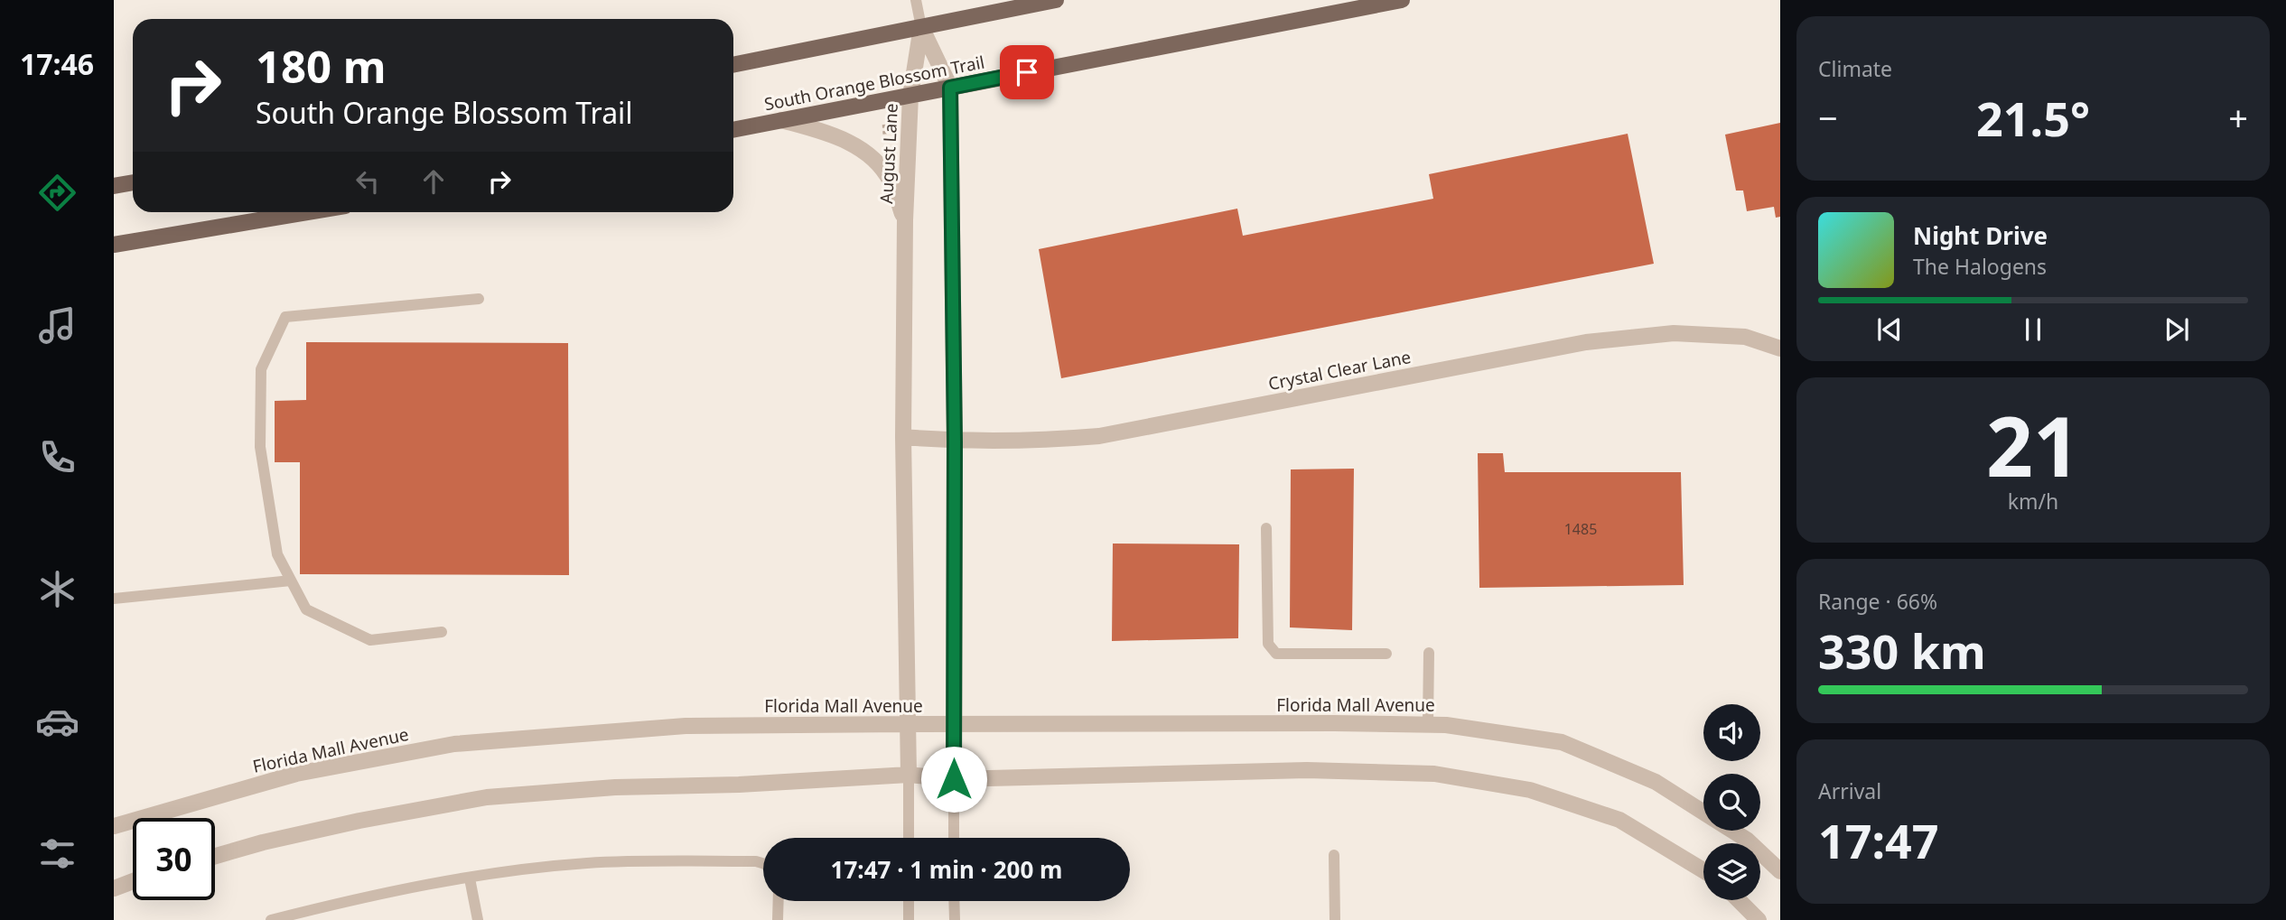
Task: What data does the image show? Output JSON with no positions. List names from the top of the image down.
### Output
{
  "streets": {
    "main road": ["South Orange Blossom Trail"],
    "street": ["August Lane", "Crystal Clear Lane", "Florida Mall Avenue"]
  },
  "crossings": [
    ["South Orange Blossom Trail", "August Lane"],
    ["August Lane", "Crystal Clear Lane"],
    ["August Lane", "Florida Mall Avenue"]
  ],
  "house_numbers": ["1485"],
  "page": {
    "tabs": "17:46",
    "tile": [
      "Climate",
      ["21", "km/h"],
      ["Range · 66%", "330 km"],
      ["Arrival", "17:47"]
    ],
    "turn": ["180 m", "South Orange Blossom Trail"],
    "heat": ["−", "21.5°", "+"],
    "song": ["Night Drive", "The Halogens"],
    "limit": "30",
    "trip": "17:47 · 1 min · 200 m"
  }
}
